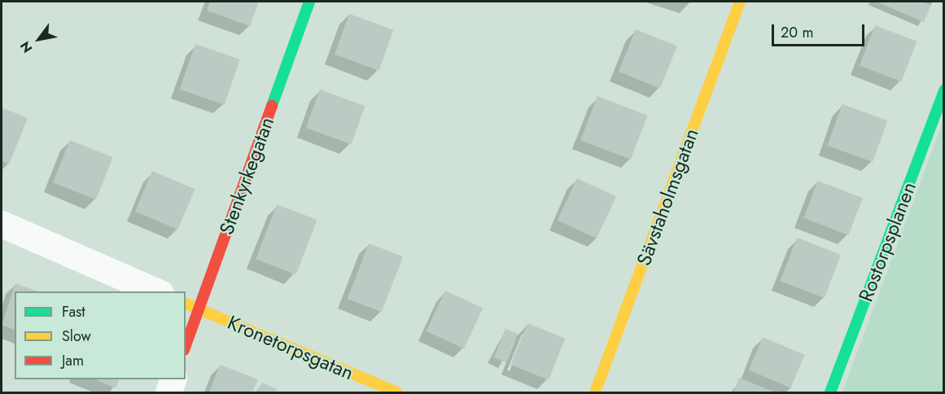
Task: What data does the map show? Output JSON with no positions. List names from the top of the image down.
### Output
{
  "streets": {
    "street": [
      "Stenkyrkegatan",
      "Sävstaholmsgatan",
      "Rostorpsplanen",
      "Kronetorpsgatan"
    ]
  },
  "crossings": [
    ["Stenkyrkegatan", "Kronetorpsgatan"]
  ],
  "legend": ["Fast", "Slow", "Jam"],
  "scale_bar": "20 m",
  "north": "bottom left"
}
